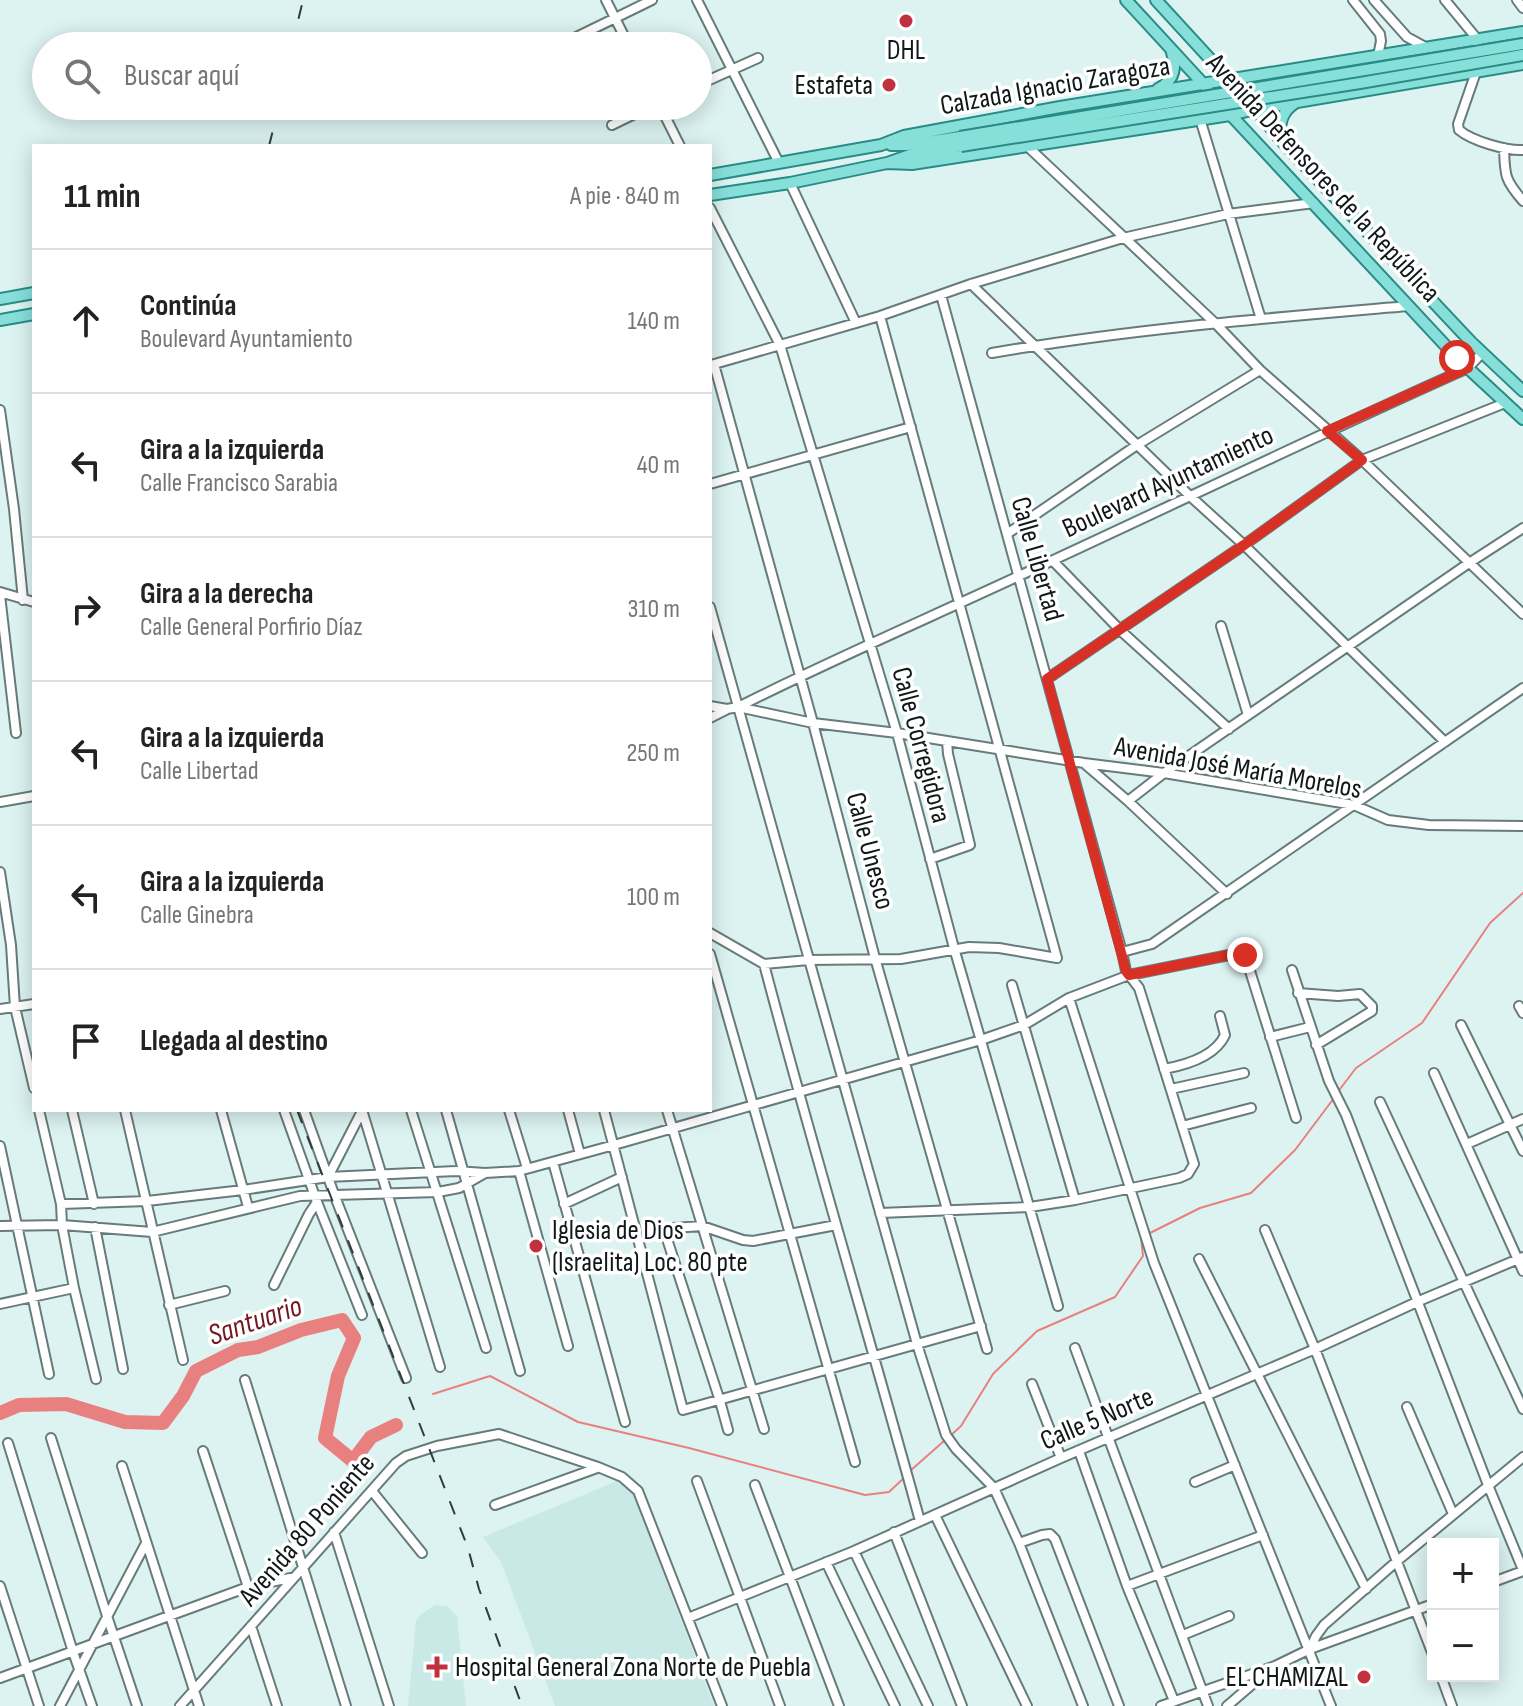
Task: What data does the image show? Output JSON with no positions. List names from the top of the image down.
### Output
{
  "streets": {
    "main road": ["Calzada Ignacio Zaragoza", "Avenida Defensores de la República"],
    "street": [
      "Boulevard Ayuntamiento",
      "Calle Libertad",
      "Calle Corregidora",
      "Avenida José María Morelos",
      "Calle Unesco",
      "Calle 5 Norte",
      "Avenida 80 Poniente"
    ]
  },
  "crossings": [
    ["Calzada Ignacio Zaragoza", "Avenida Defensores de la República"],
    ["Avenida Defensores de la República", "Boulevard Ayuntamiento"],
    ["Boulevard Ayuntamiento", "Calle Libertad"],
    ["Boulevard Ayuntamiento", "Calle Corregidora"],
    ["Boulevard Ayuntamiento", "Avenida José María Morelos"],
    ["Boulevard Ayuntamiento", "Calle Unesco"],
    ["Calle Libertad", "Avenida José María Morelos"],
    ["Calle Corregidora", "Avenida José María Morelos"],
    ["Avenida José María Morelos", "Calle Unesco"],
    ["Calle 5 Norte", "Avenida 80 Poniente"]
  ],
  "water": ["Santuario"],
  "places": {
    "other": [
      "DHL",
      "Estafeta",
      "Iglesia de Dios (Israelita) Loc. 80 pte",
      "EL CHAMIZAL"
    ],
    "health": ["Hospital General Zona Norte de Puebla"]
  },
  "page": {
    "search": "Buscar aquí",
    "heading": ["11 min", "A pie · 840 m"],
    "list": [
      ["Continúa", "Boulevard Ayuntamiento", "140 m"],
      ["Gira a la izquierda", "Calle Francisco Sarabia", "40 m"],
      ["Gira a la derecha", "Calle General Porfirio Díaz", "310 m"],
      ["Gira a la izquierda", "Calle Libertad", "250 m"],
      ["Gira a la izquierda", "Calle Ginebra", "100 m"],
      "Llegada al destino"
    ],
    "map_buttons": ["+", "−"]
  }
}
